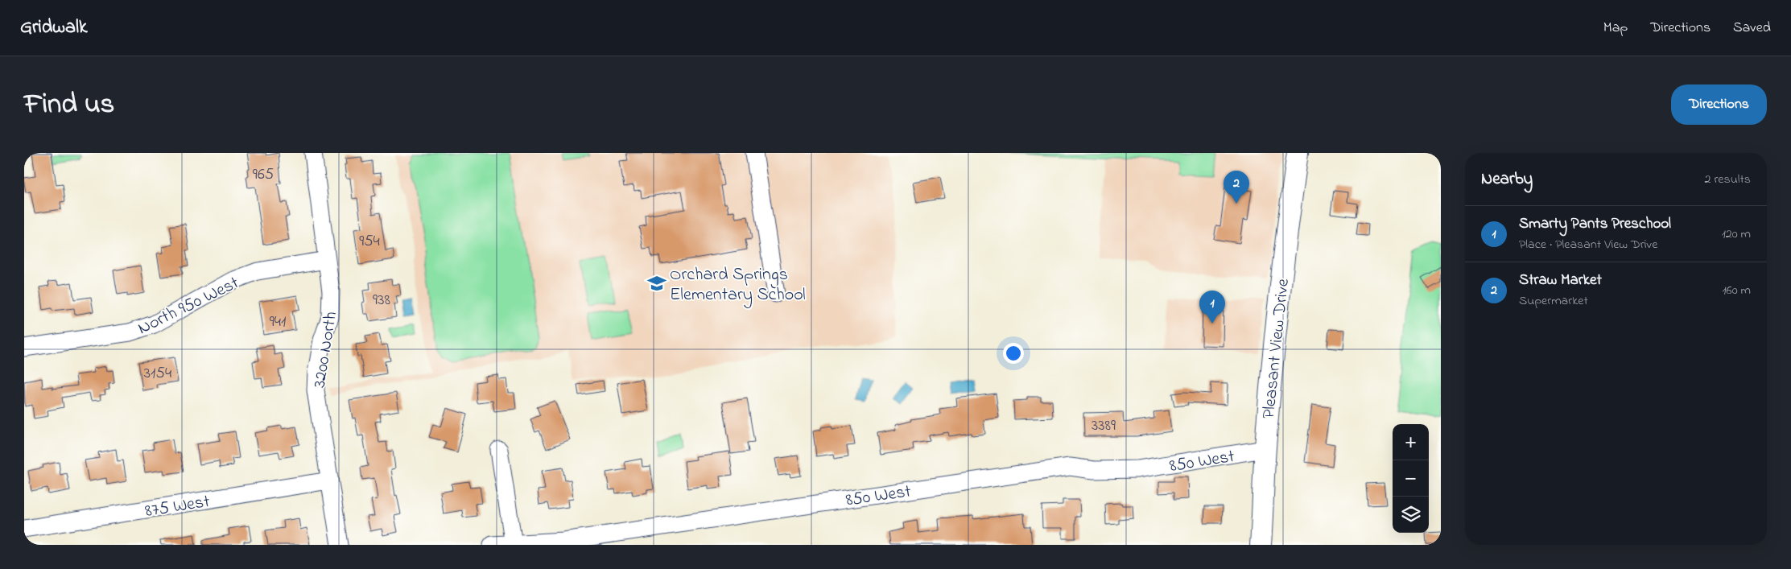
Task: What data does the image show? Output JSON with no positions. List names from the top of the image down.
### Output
{
  "streets": {
    "main road": ["Pleasant View Drive"],
    "street": [
      "North 950 West",
      "3200 North",
      "850 West",
      "875 West"
    ]
  },
  "crossings": [
    ["North 950 West", "3200 North"],
    ["Pleasant View Drive", "850 West"],
    ["3200 North", "875 West"]
  ],
  "places": {
    "school or university": ["Orchard Springs Elementary School"]
  },
  "house_numbers": [
    "965",
    "954",
    "938",
    "941",
    "3154",
    "3389"
  ],
  "page": {
    "header": "Gridwalk",
    "nav": ["Map", "Directions", "Saved"],
    "title": "Find us",
    "buttons": "Directions",
    "heading": ["Nearby", "2 results"],
    "pins": ["2", "1"],
    "list": [
      {
        "mark": "1",
        "name": "Smarty Pants Preschool",
        "note": "Place · Pleasant View Drive",
        "value": "120 m"
      },
      {
        "mark": "2",
        "name": "Straw Market",
        "note": "Supermarket",
        "value": "160 m"
      }
    ],
    "map_buttons": ["+", "−"]
  }
}
